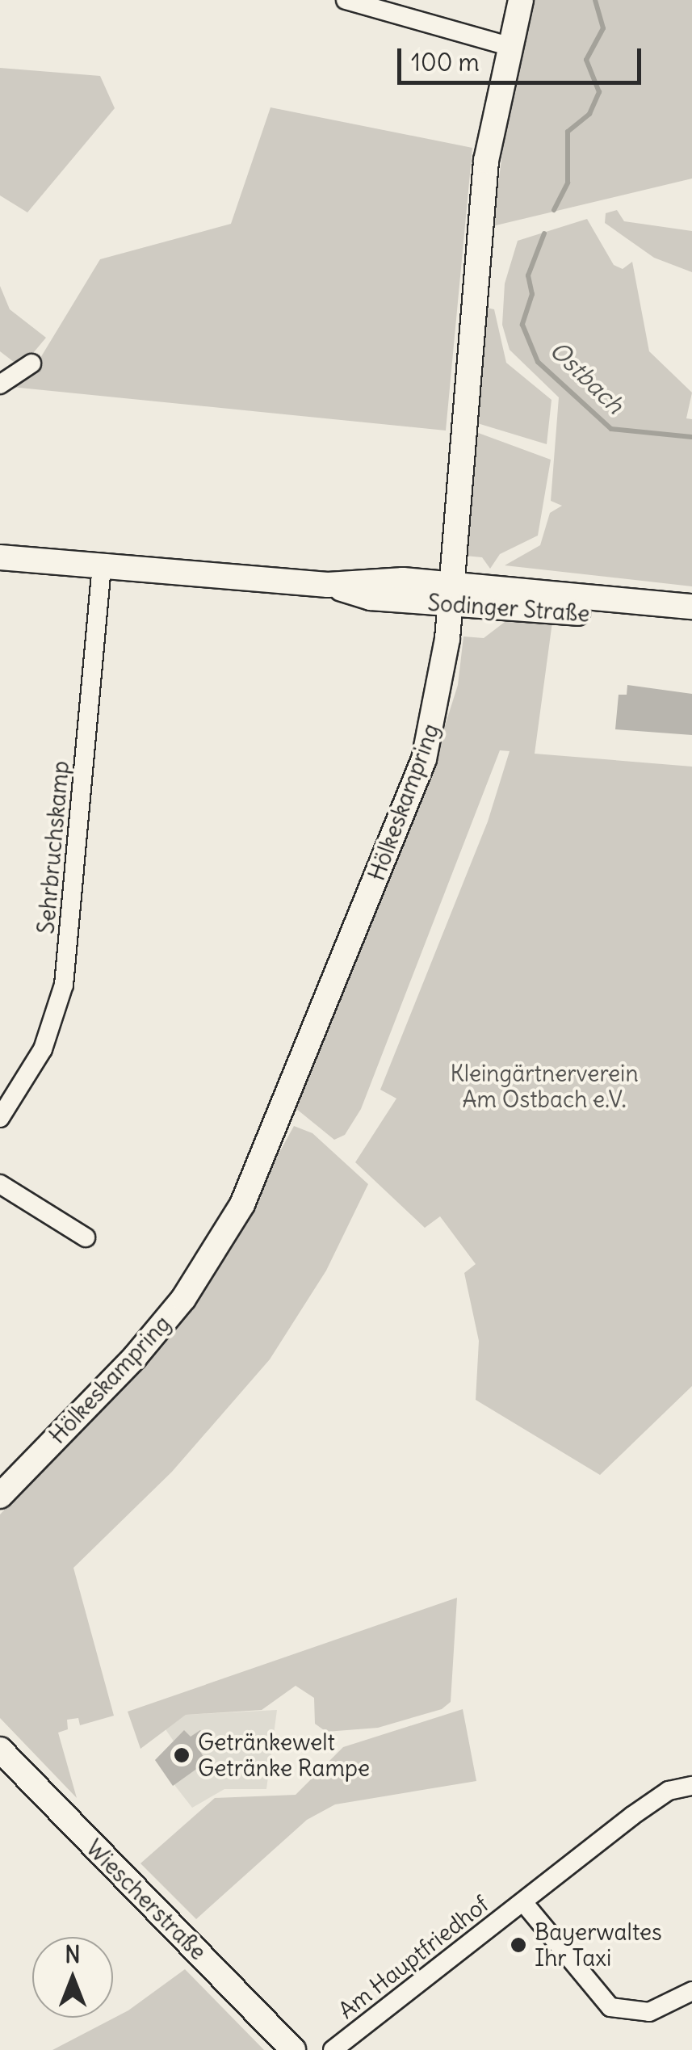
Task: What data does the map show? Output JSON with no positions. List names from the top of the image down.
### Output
{
  "streets": {
    "main road": ["Sodinger Straße", "Hölkeskampring", "Wiescherstraße"],
    "street": ["Sehrbruchskamp", "Am Hauptfriedhof"]
  },
  "crossings": [
    ["Sodinger Straße", "Hölkeskampring"],
    ["Sodinger Straße", "Sehrbruchskamp"]
  ],
  "water": ["Ostbach"],
  "parks": ["Kleingärtnerverein Am Ostbach e.V."],
  "places": ["Getränkewelt Getränke Rampe", "Bayerwaltes Ihr Taxi"],
  "scale_bar": "100 m",
  "north": "top"
}
